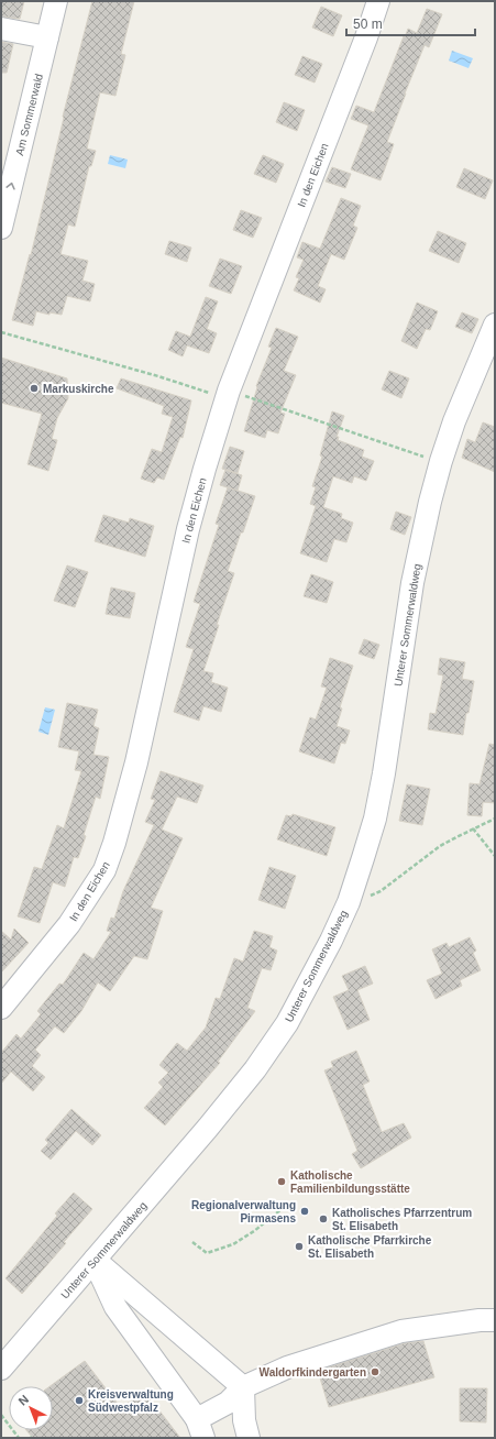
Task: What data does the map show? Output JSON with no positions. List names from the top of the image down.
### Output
{
  "streets": {
    "street": ["Am Sommerwald", "In den Eichen", "Unterer Sommerwaldweg"]
  },
  "one_way": ["Am Sommerwald"],
  "places": [
    "Markuskirche",
    "Katholische Familienbildungsstätte",
    "Regionalverwaltung Pirmasens",
    "Katholisches Pfarrzentrum St. Elisabeth",
    "Katholische Pfarrkirche St. Elisabeth",
    "Waldorfkindergarten",
    "Kreisverwaltung Südwestpfalz"
  ],
  "scale_bar": "50 m",
  "north": "top left"
}
